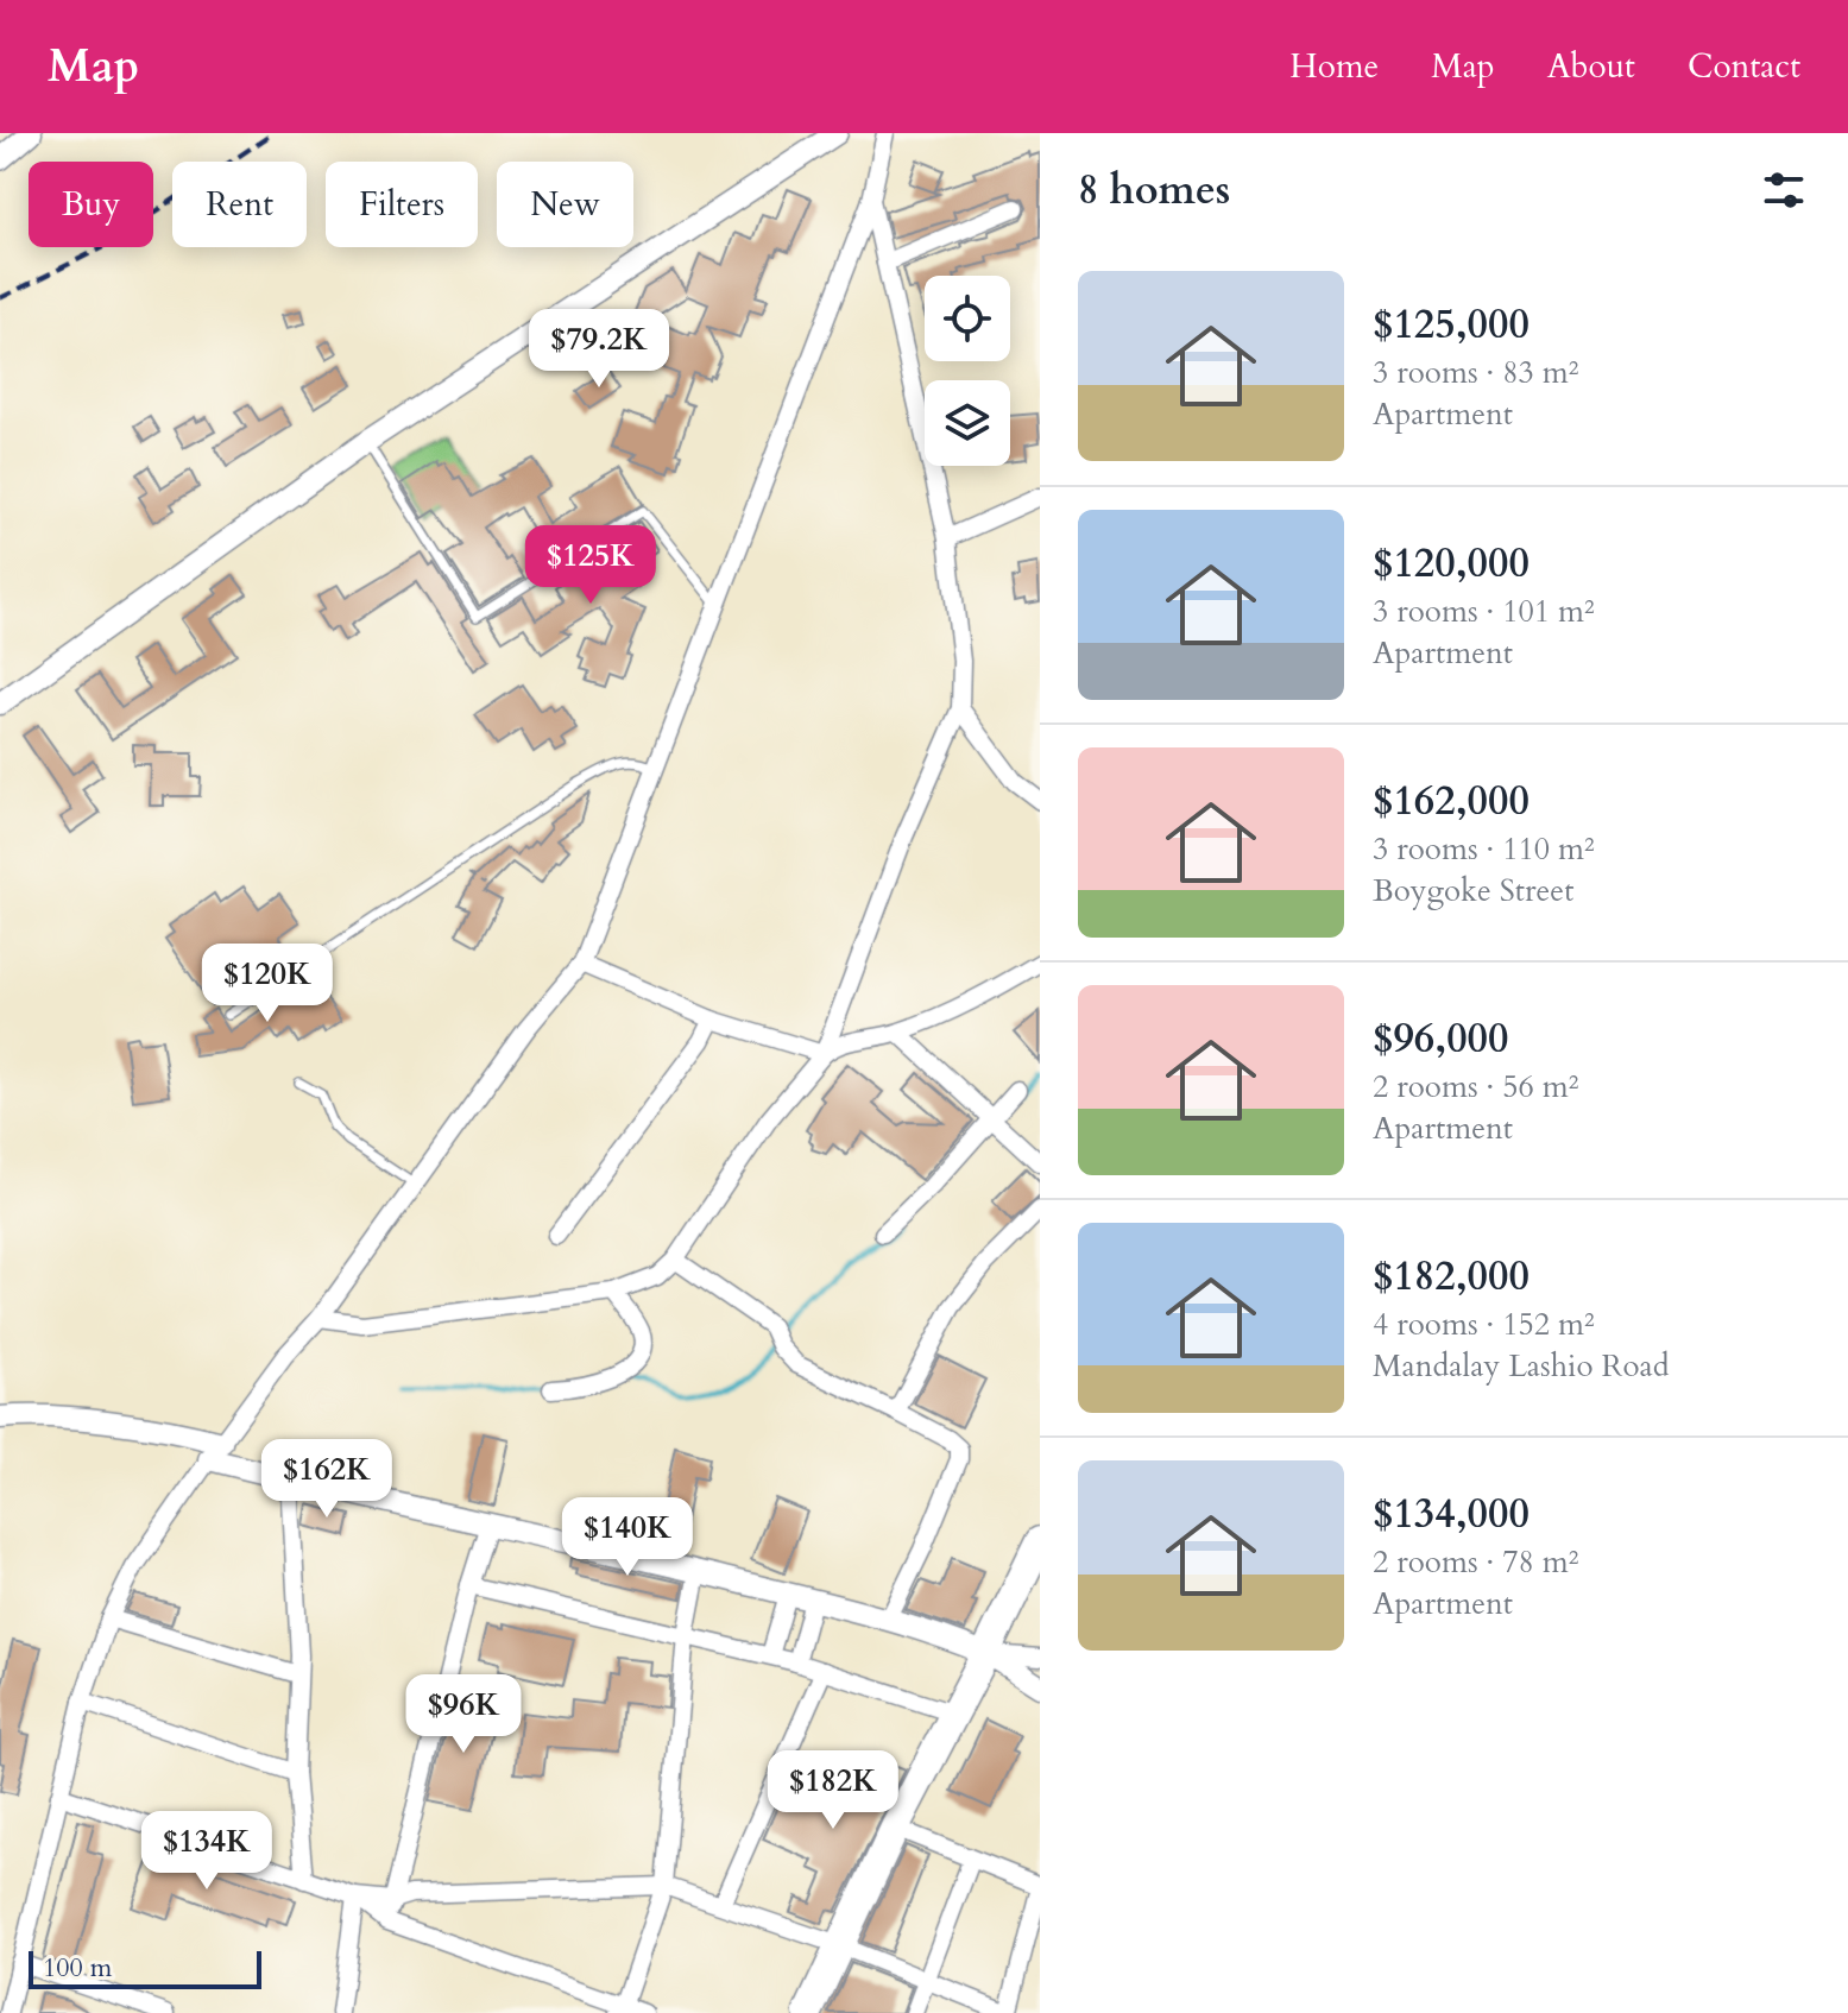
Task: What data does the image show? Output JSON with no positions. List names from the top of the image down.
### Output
{
  "scale_bar": "100 m",
  "page": {
    "header": "Map",
    "nav": [
      "Home",
      "Map",
      "About",
      "Contact"
    ],
    "heading": "8 homes",
    "chip": [
      "Buy",
      "Rent",
      "Filters",
      "New"
    ],
    "list": [
      {
        "name": "$125,000",
        "note": "3 rooms · 83 m² · Apartment"
      },
      {
        "name": "$120,000",
        "note": "3 rooms · 101 m² · Apartment"
      },
      {
        "name": "$162,000",
        "note": "3 rooms · 110 m² · Boygoke Street"
      },
      {
        "name": "$96,000",
        "note": "2 rooms · 56 m² · Apartment"
      },
      {
        "name": "$182,000",
        "note": "4 rooms · 152 m² · Mandalay Lashio Road"
      },
      {
        "name": "$134,000",
        "note": "2 rooms · 78 m² · Apartment"
      }
    ],
    "price": [
      "$79.2K",
      "$125K",
      "$120K",
      "$162K",
      "$140K",
      "$96K",
      "$182K",
      "$134K"
    ],
    "scale": "100 m"
  }
}
